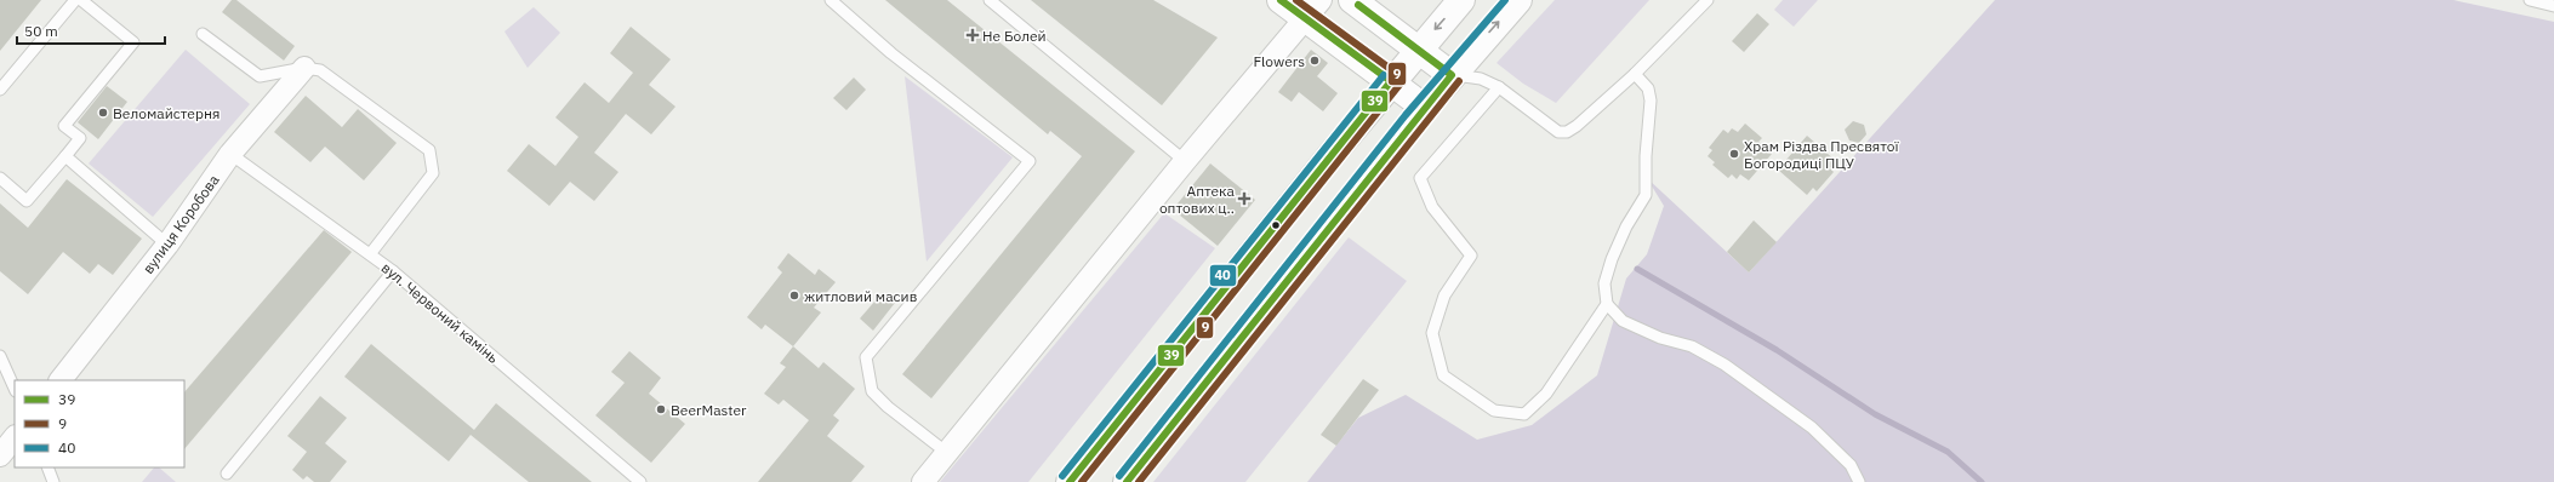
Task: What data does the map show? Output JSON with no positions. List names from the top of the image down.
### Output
{
  "streets": {
    "street": ["вулиця Коробова"],
    "lane": ["вул. Червоний камінь"]
  },
  "crossings": [
    ["вулиця Коробова", "вул. Червоний камінь"]
  ],
  "places": {
    "health": ["Не Болей", "Аптека оптових ц‥"],
    "other": [
      "Flowers",
      "Веломайстерня",
      "Храм Різдва Пресвятої Богородиці ПЦУ",
      "житловий масив",
      "BeerMaster"
    ]
  },
  "lines": ["transit line 39", "transit line 9", "transit line 40"],
  "legend": ["39", "9", "40"],
  "scale_bar": "50 m"
}
